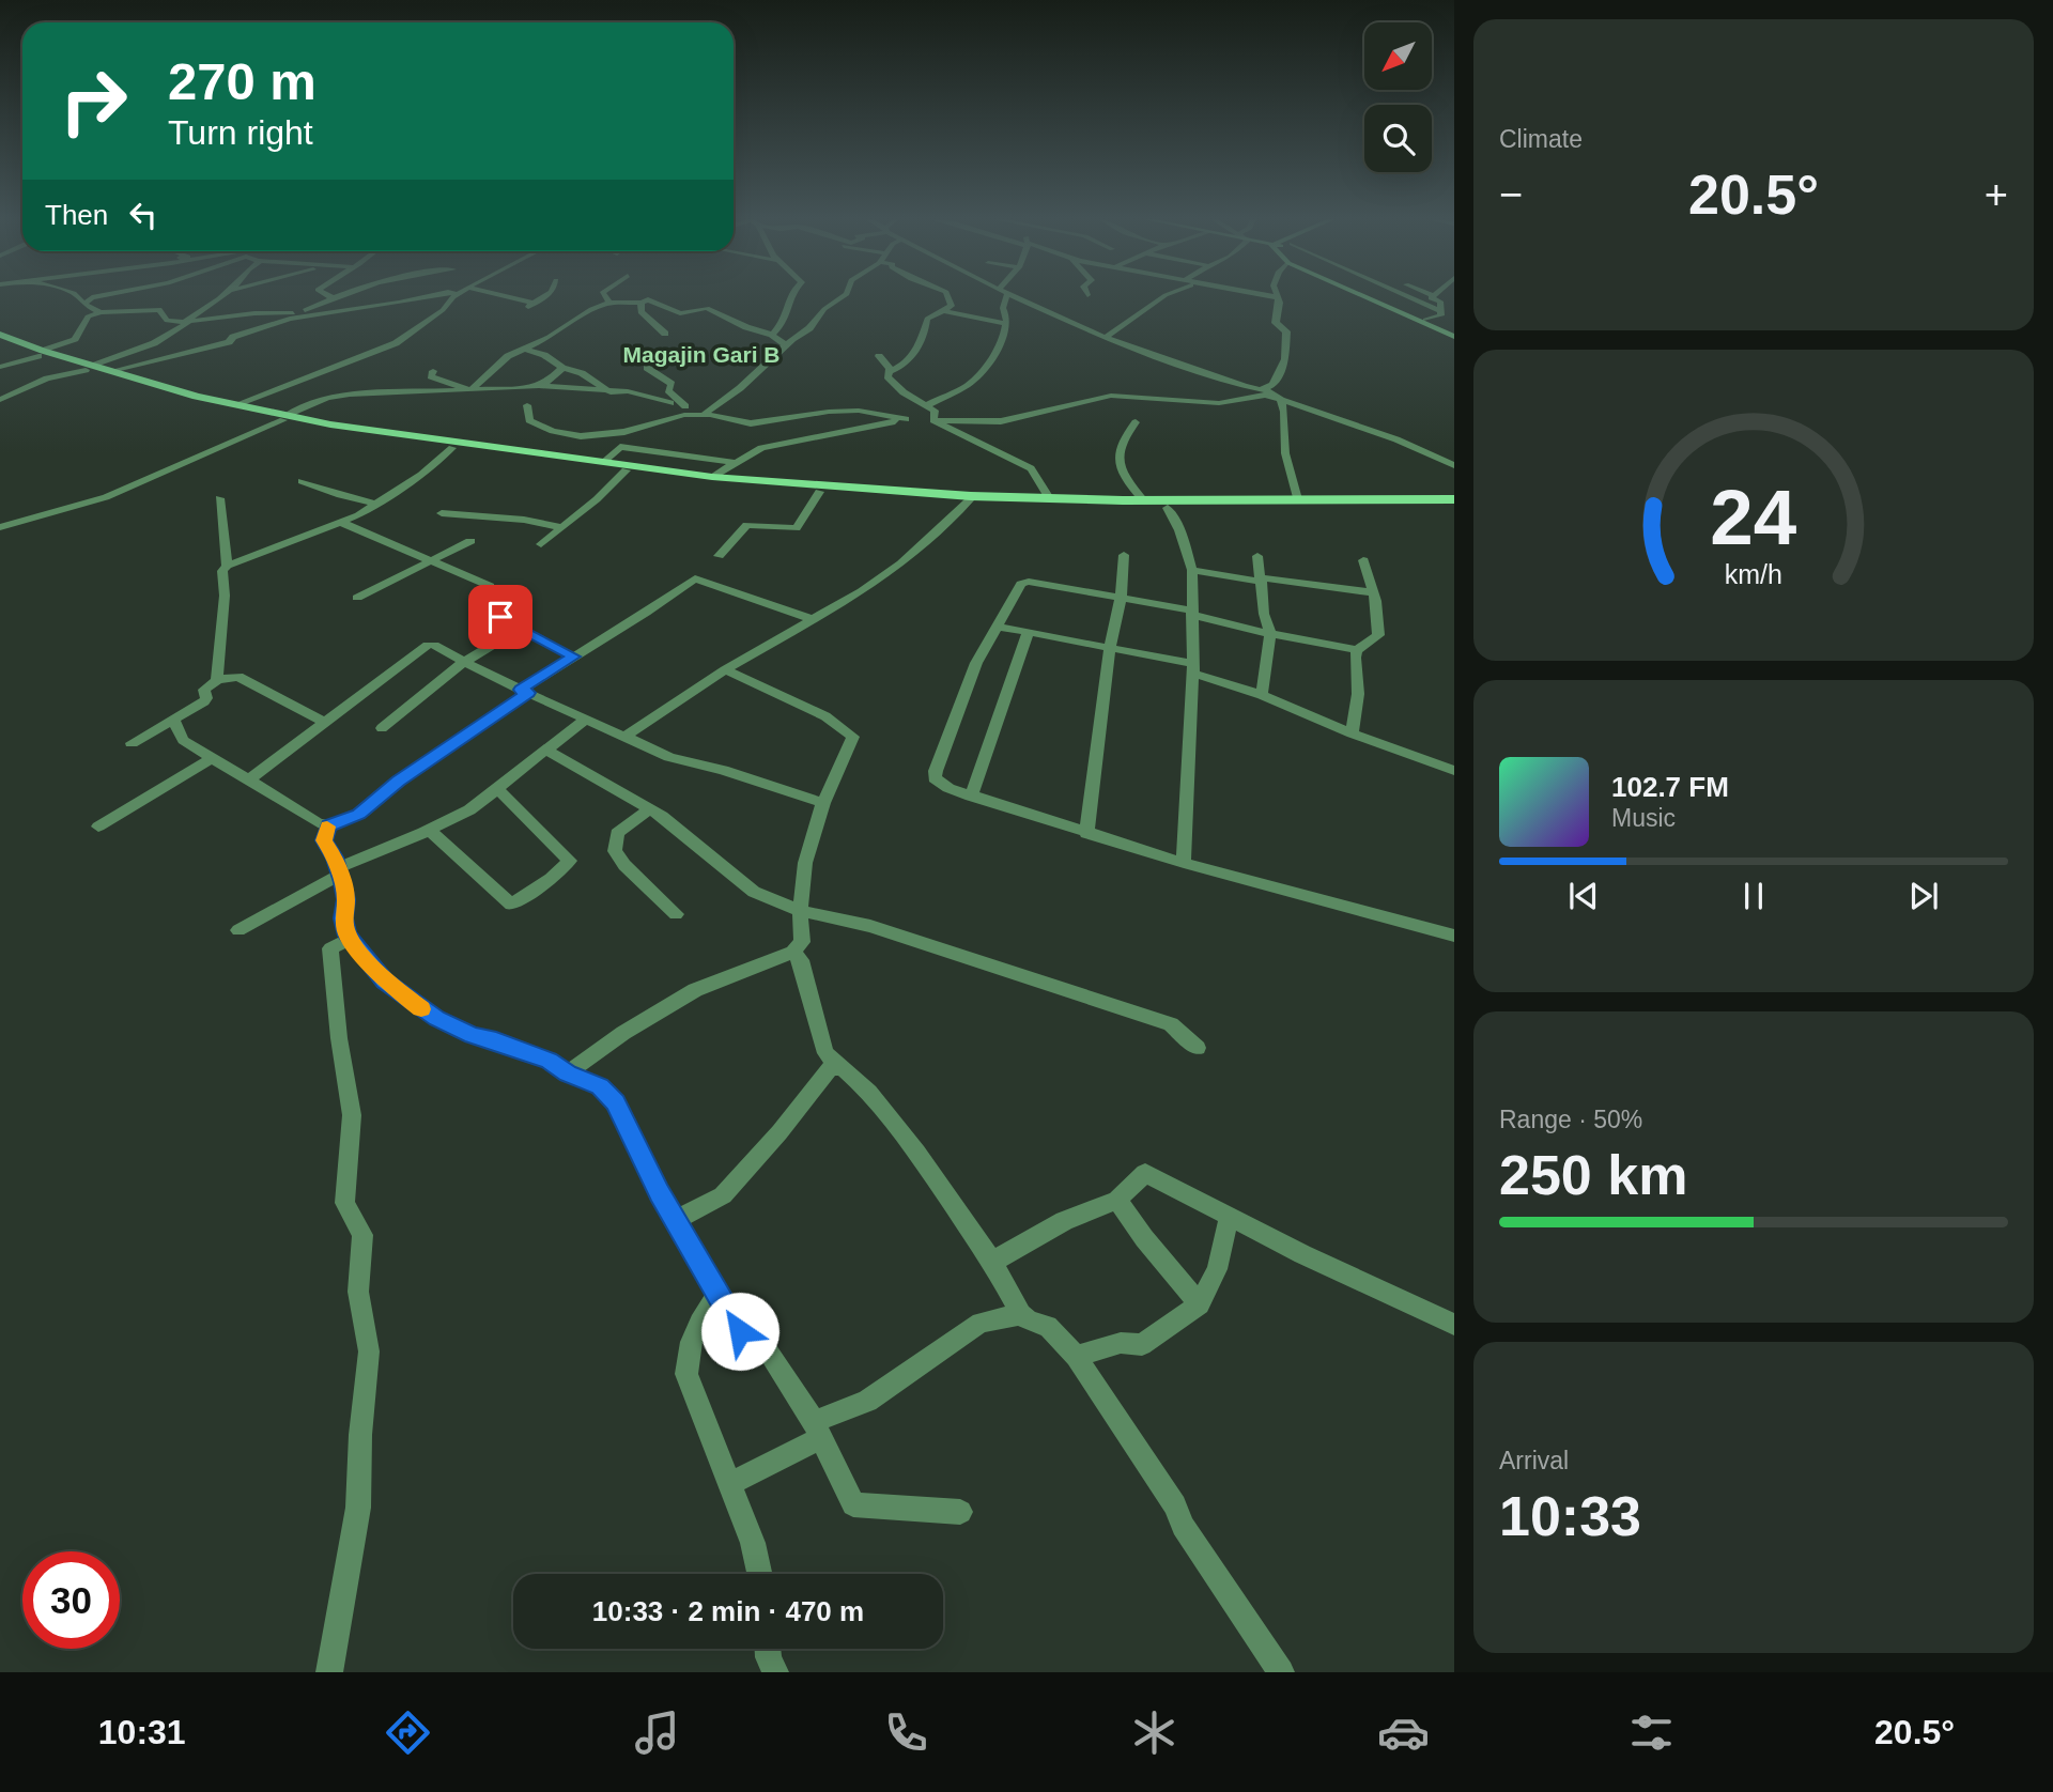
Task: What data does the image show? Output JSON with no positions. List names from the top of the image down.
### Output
{
  "districts": ["Magajin Gari B"],
  "north": "bottom left",
  "page": {
    "tile": [
      "Climate",
      ["Range · 50%", "250 km"],
      ["Arrival", "10:33"]
    ],
    "turn": ["270 m", "Turn right"],
    "heat": ["−", "20.5°", "+"],
    "then": "Then",
    "song": ["102.7 FM", "Music"],
    "limit": "30",
    "trip": "10:33 · 2 min · 470 m",
    "tabs": ["10:31", "20.5°"],
    "gauge": ["24", "km/h"]
  }
}
